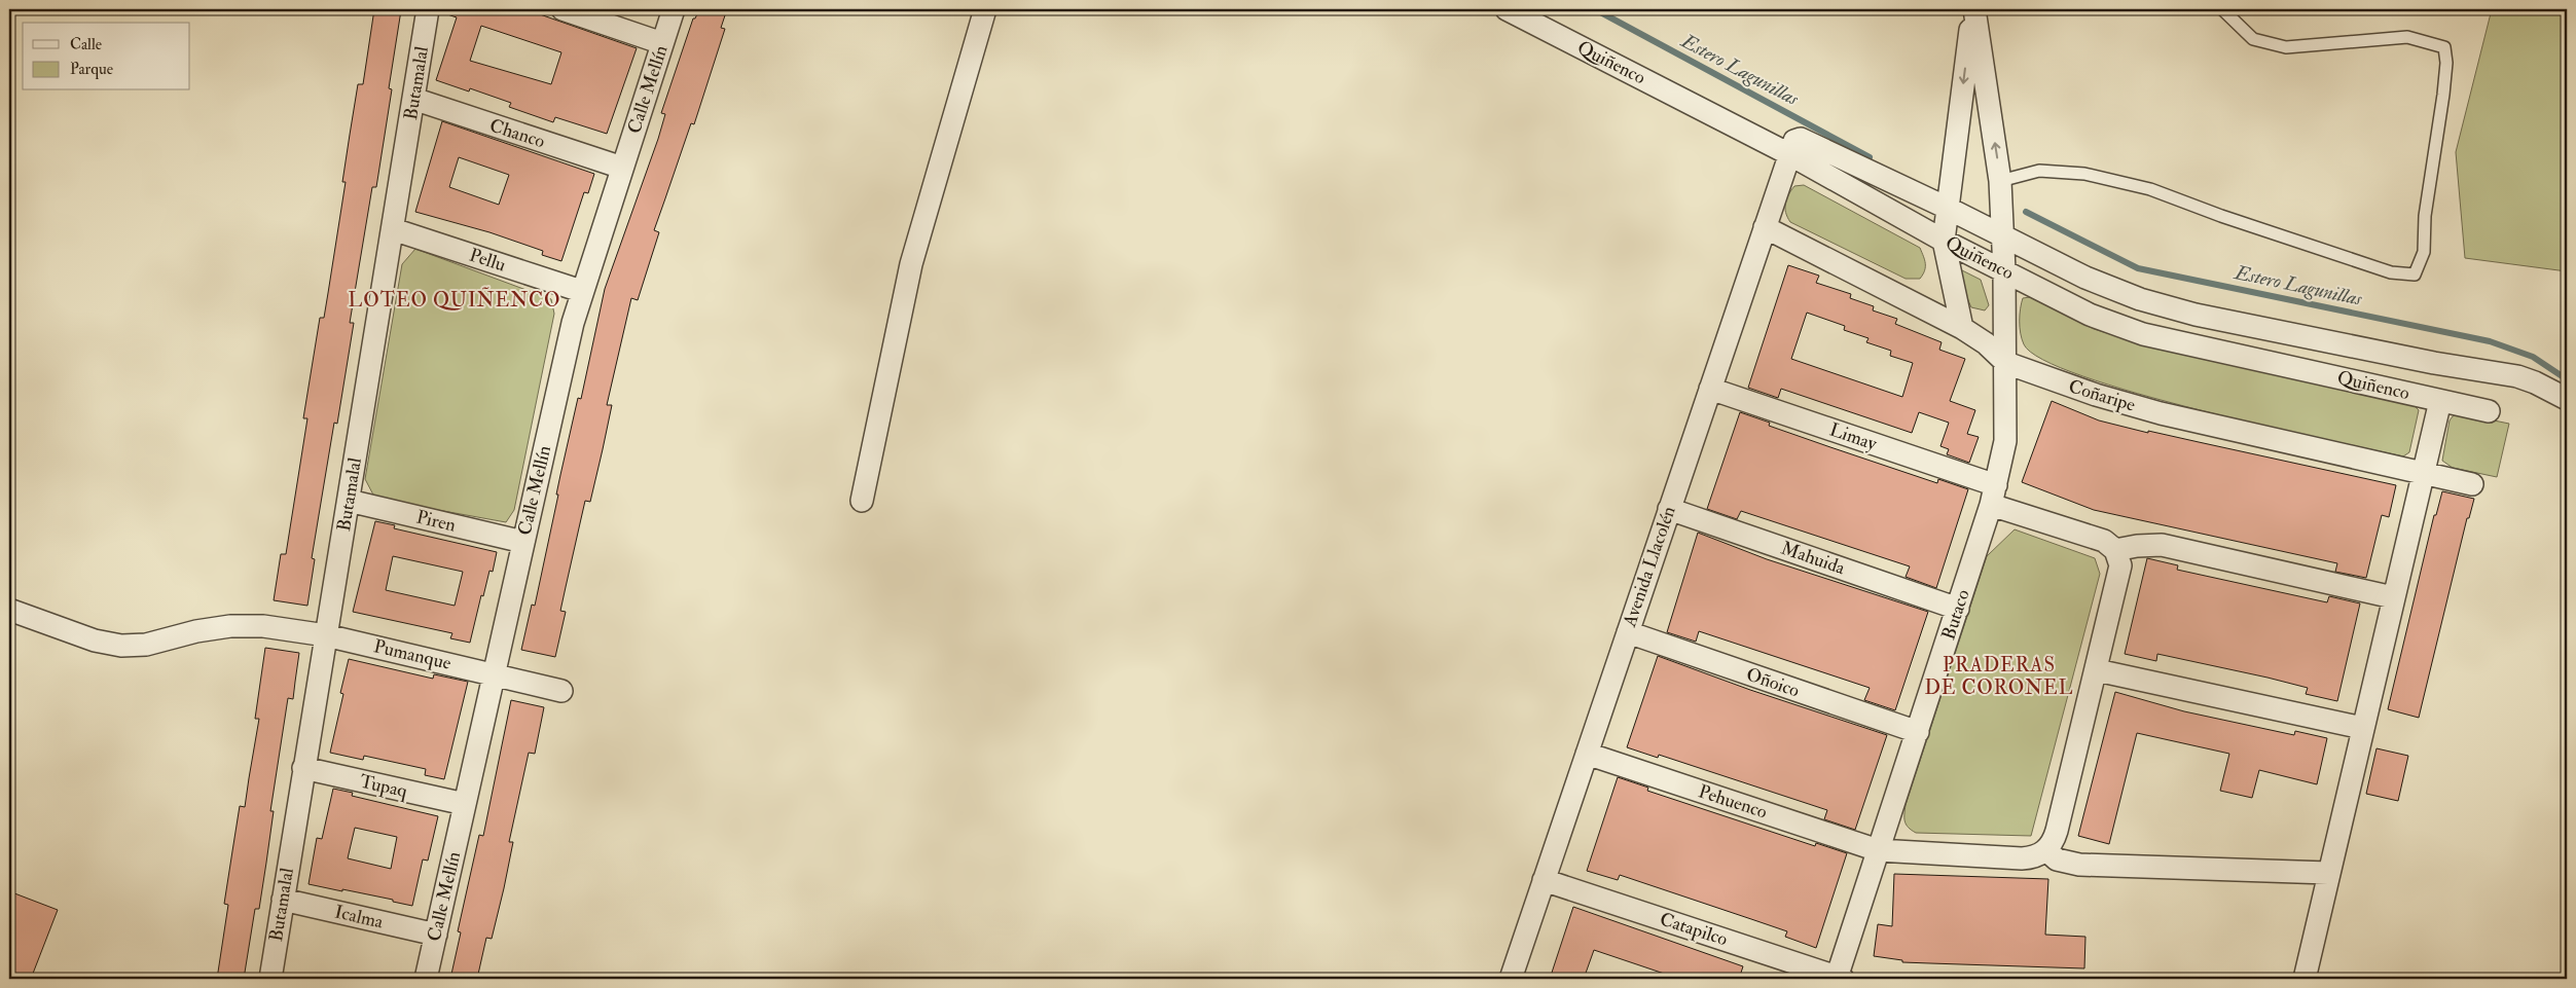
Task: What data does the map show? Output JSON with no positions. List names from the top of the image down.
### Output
{
  "streets": {
    "street": [
      "Quiñenco",
      "Butamalal",
      "Calle Mellín",
      "Chanco",
      "Pellu",
      "Coñaripe",
      "Limay",
      "Piren",
      "Mahuida",
      "Avenida Llacolén",
      "Butaco",
      "Pumanque",
      "Oñoico",
      "Tupaq",
      "Pehuenco",
      "Icalma",
      "Catapilco"
    ]
  },
  "crossings": [
    ["Quiñenco", "Avenida Llacolén"],
    ["Quiñenco", "Butaco"],
    ["Butamalal", "Chanco"],
    ["Butamalal", "Pellu"],
    ["Butamalal", "Piren"],
    ["Butamalal", "Pumanque"],
    ["Butamalal", "Tupaq"],
    ["Butamalal", "Icalma"],
    ["Calle Mellín", "Chanco"],
    ["Calle Mellín", "Pellu"],
    ["Calle Mellín", "Piren"],
    ["Calle Mellín", "Pumanque"],
    ["Calle Mellín", "Tupaq"],
    ["Calle Mellín", "Icalma"],
    ["Coñaripe", "Avenida Llacolén"],
    ["Coñaripe", "Butaco"],
    ["Limay", "Avenida Llacolén"],
    ["Limay", "Butaco"],
    ["Mahuida", "Avenida Llacolén"],
    ["Mahuida", "Butaco"],
    ["Avenida Llacolén", "Oñoico"],
    ["Avenida Llacolén", "Pehuenco"],
    ["Avenida Llacolén", "Catapilco"],
    ["Butaco", "Oñoico"],
    ["Butaco", "Pehuenco"],
    ["Butaco", "Catapilco"]
  ],
  "districts": ["LOTEO QUIÑENCO", "PRADERAS DE CORONEL"],
  "water": ["Estero Lagunillas"],
  "legend": ["Calle", "Parque"]
}
